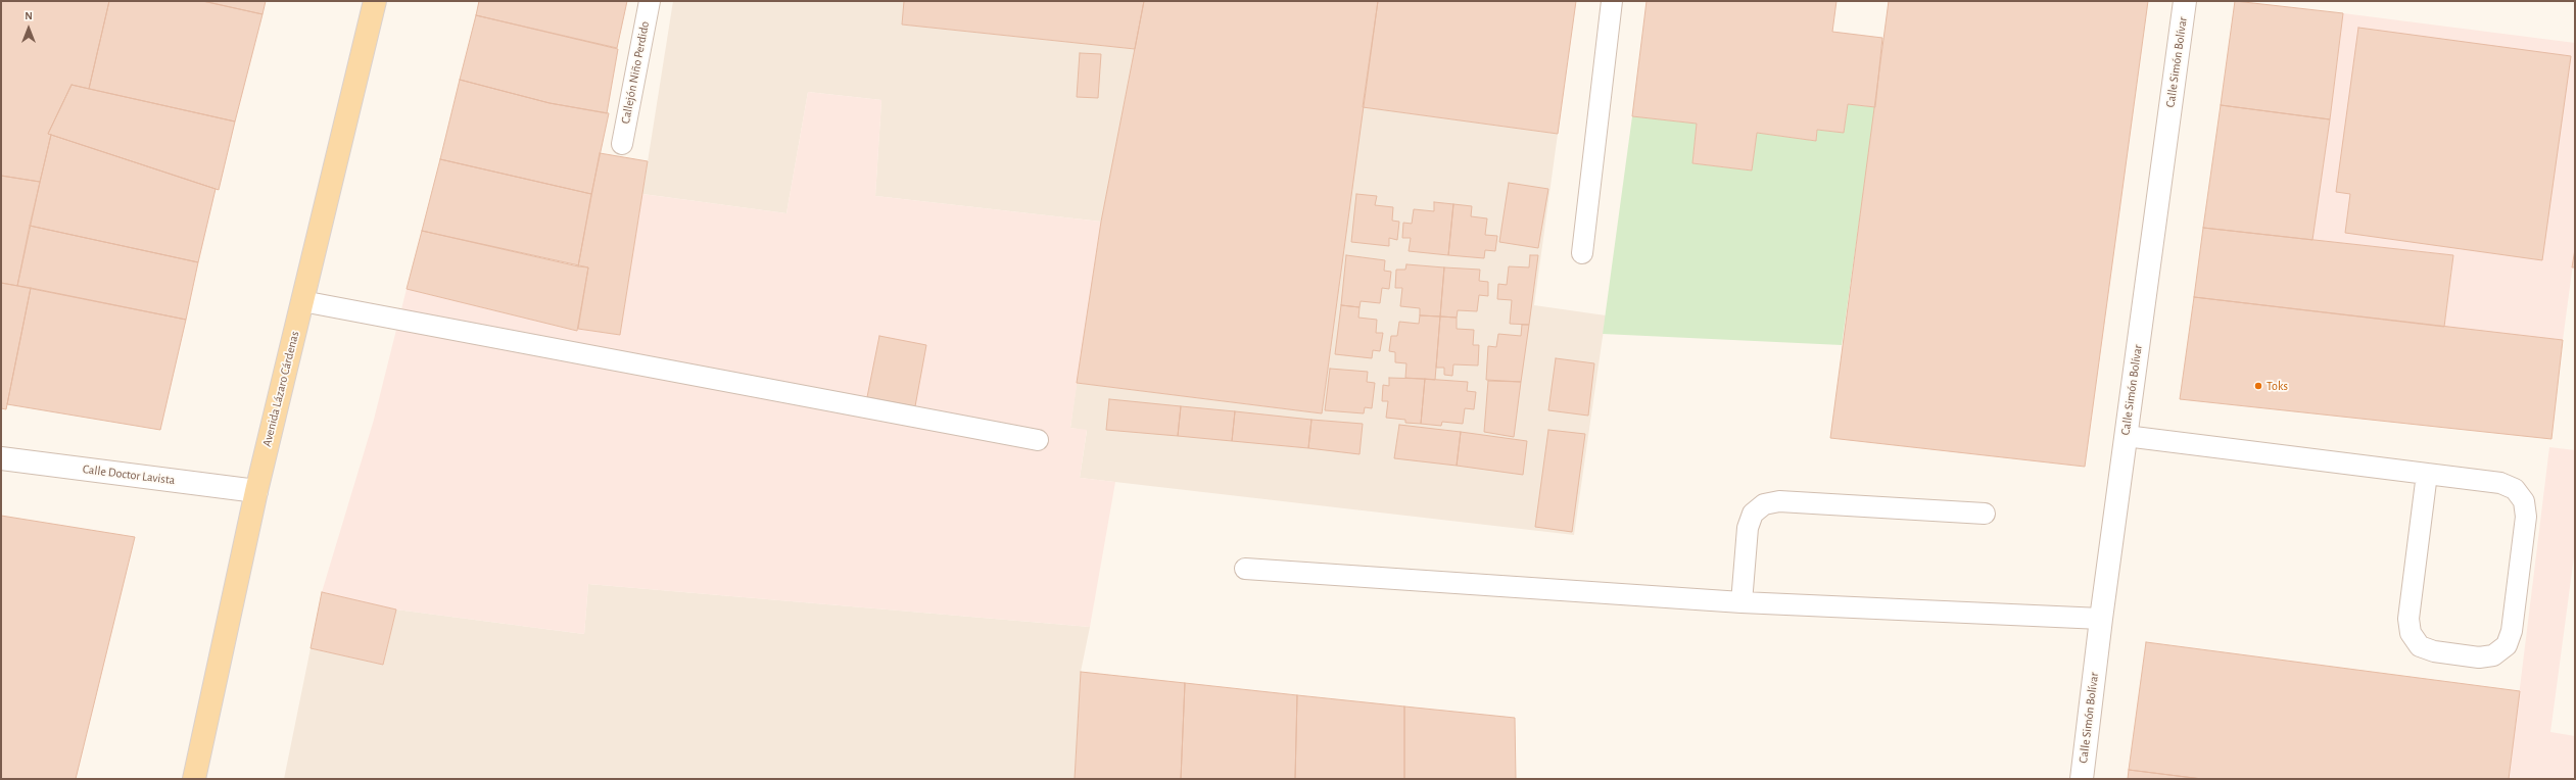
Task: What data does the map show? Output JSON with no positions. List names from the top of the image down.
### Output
{
  "streets": {
    "main road": ["Avenida Lázaro Cárdenas"],
    "street": ["Calle Simón Bolívar", "Calle Doctor Lavista"],
    "lane": ["Callejón Niño Perdido"]
  },
  "crossings": [
    ["Avenida Lázaro Cárdenas", "Calle Doctor Lavista"]
  ],
  "places": ["Toks"],
  "north": "top"
}
